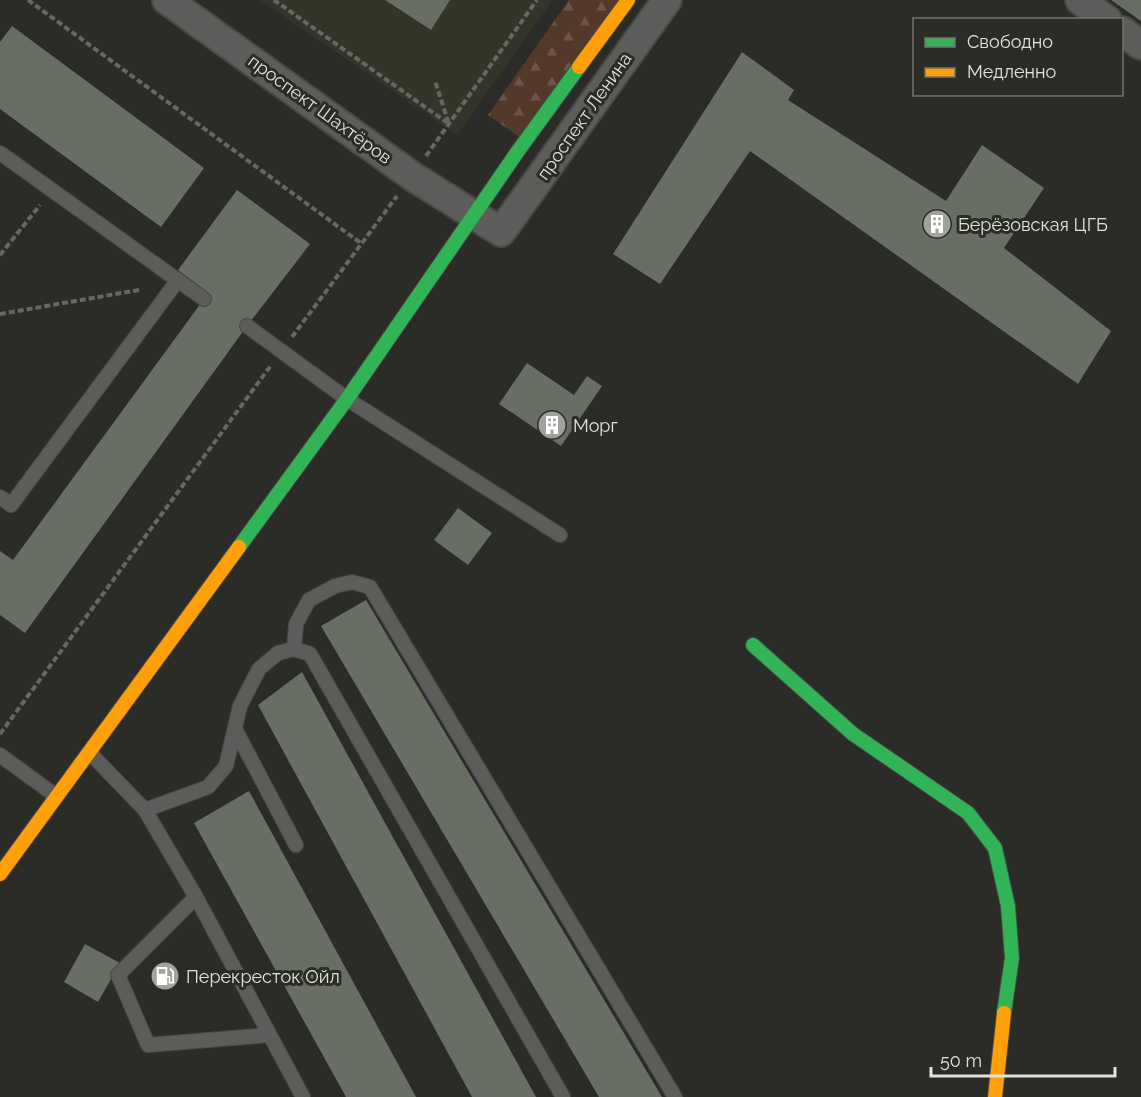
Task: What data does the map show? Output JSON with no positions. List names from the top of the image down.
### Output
{
  "streets": {
    "street": ["проспект Шахтёров", "проспект Ленина"]
  },
  "crossings": [
    ["проспект Шахтёров", "проспект Ленина"]
  ],
  "places": {
    "building": ["Берёзовская ЦГБ", "Морг"],
    "fuel station": ["Перекресток Ойл"]
  },
  "legend": ["Свободно", "Медленно"],
  "scale_bar": "50 m"
}
